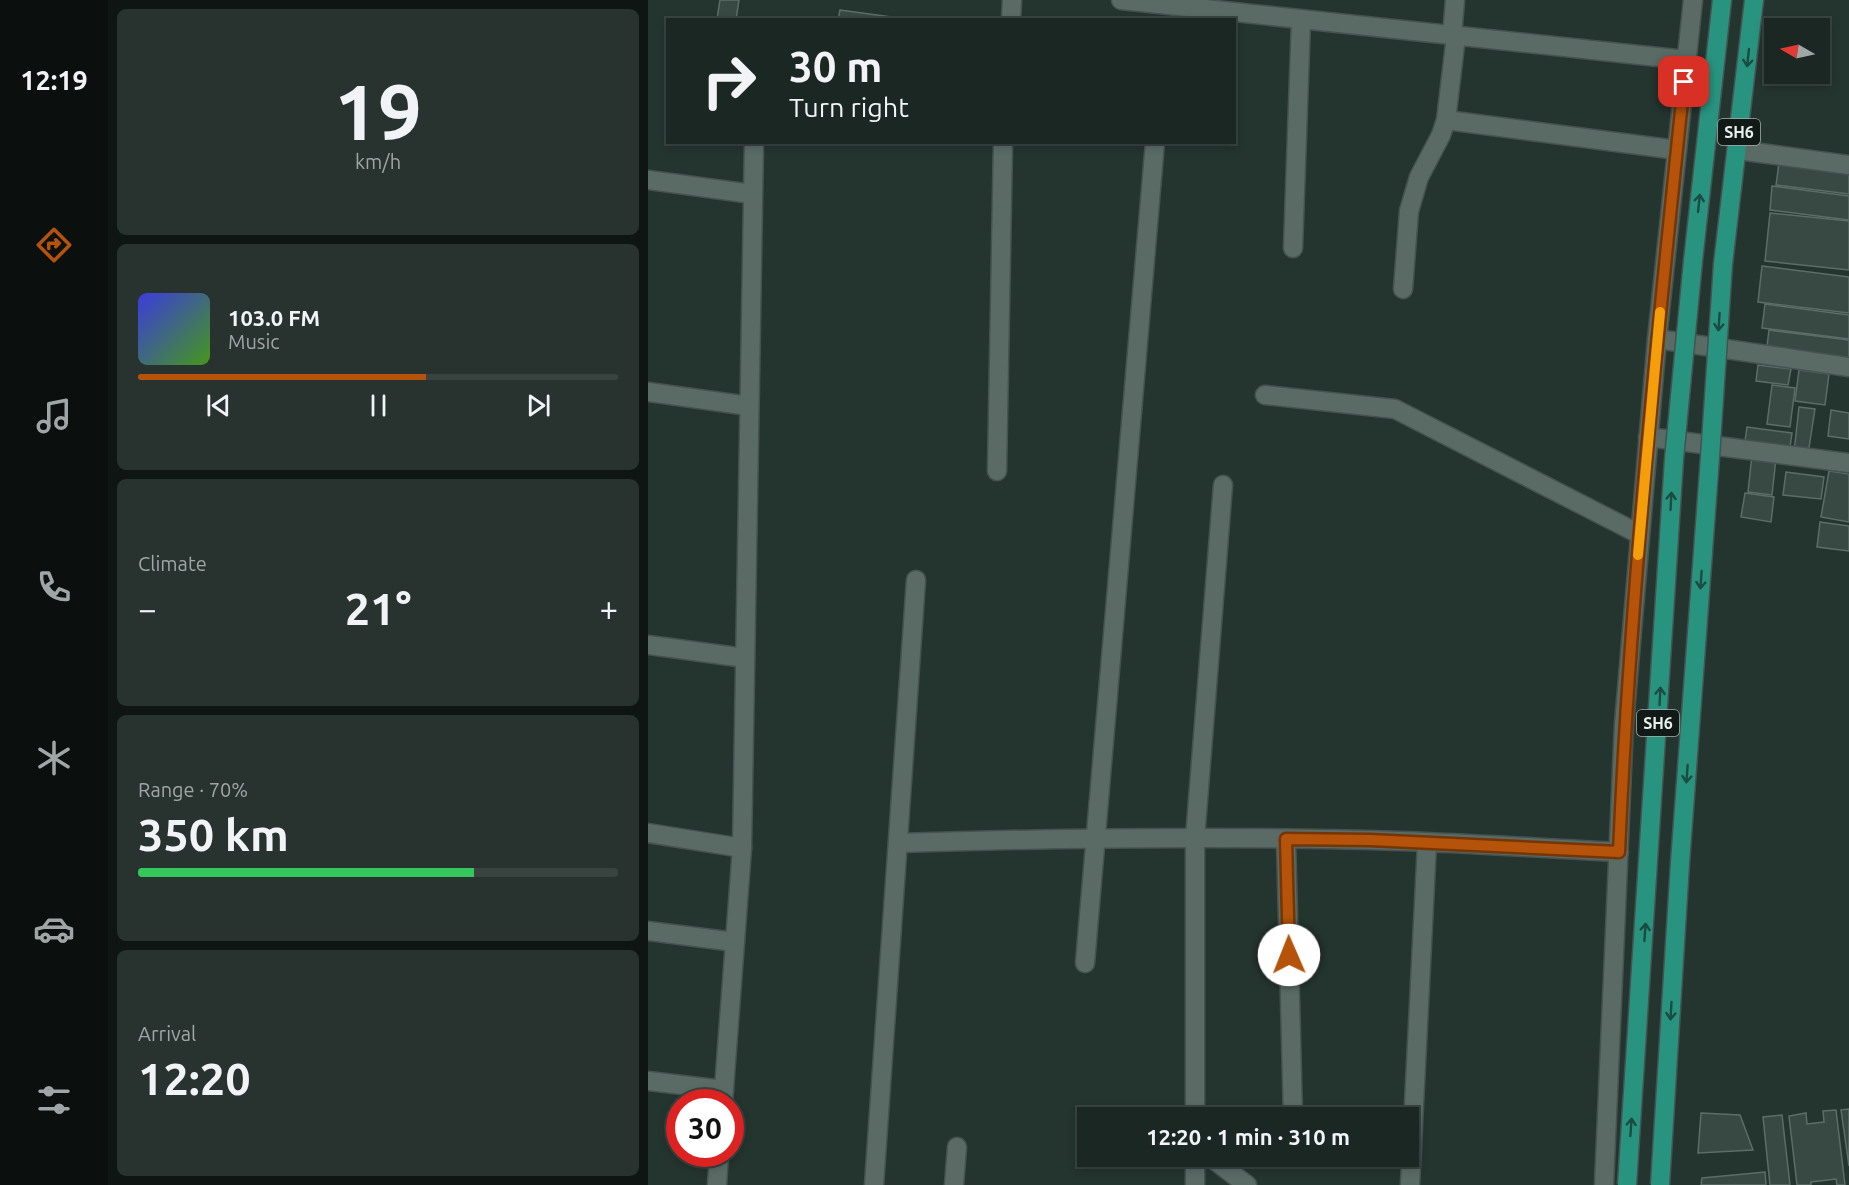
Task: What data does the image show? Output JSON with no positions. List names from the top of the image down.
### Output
{
  "streets": {
    "main road": ["SH6"]
  },
  "north": "left",
  "page": {
    "tabs": "12:19",
    "tile": [
      ["19", "km/h"],
      "Climate",
      ["Range · 70%", "350 km"],
      ["Arrival", "12:20"]
    ],
    "turn": ["30 m", "Turn right"],
    "song": ["103.0 FM", "Music"],
    "heat": ["−", "21°", "+"],
    "limit": "30",
    "trip": "12:20 · 1 min · 310 m"
  }
}
